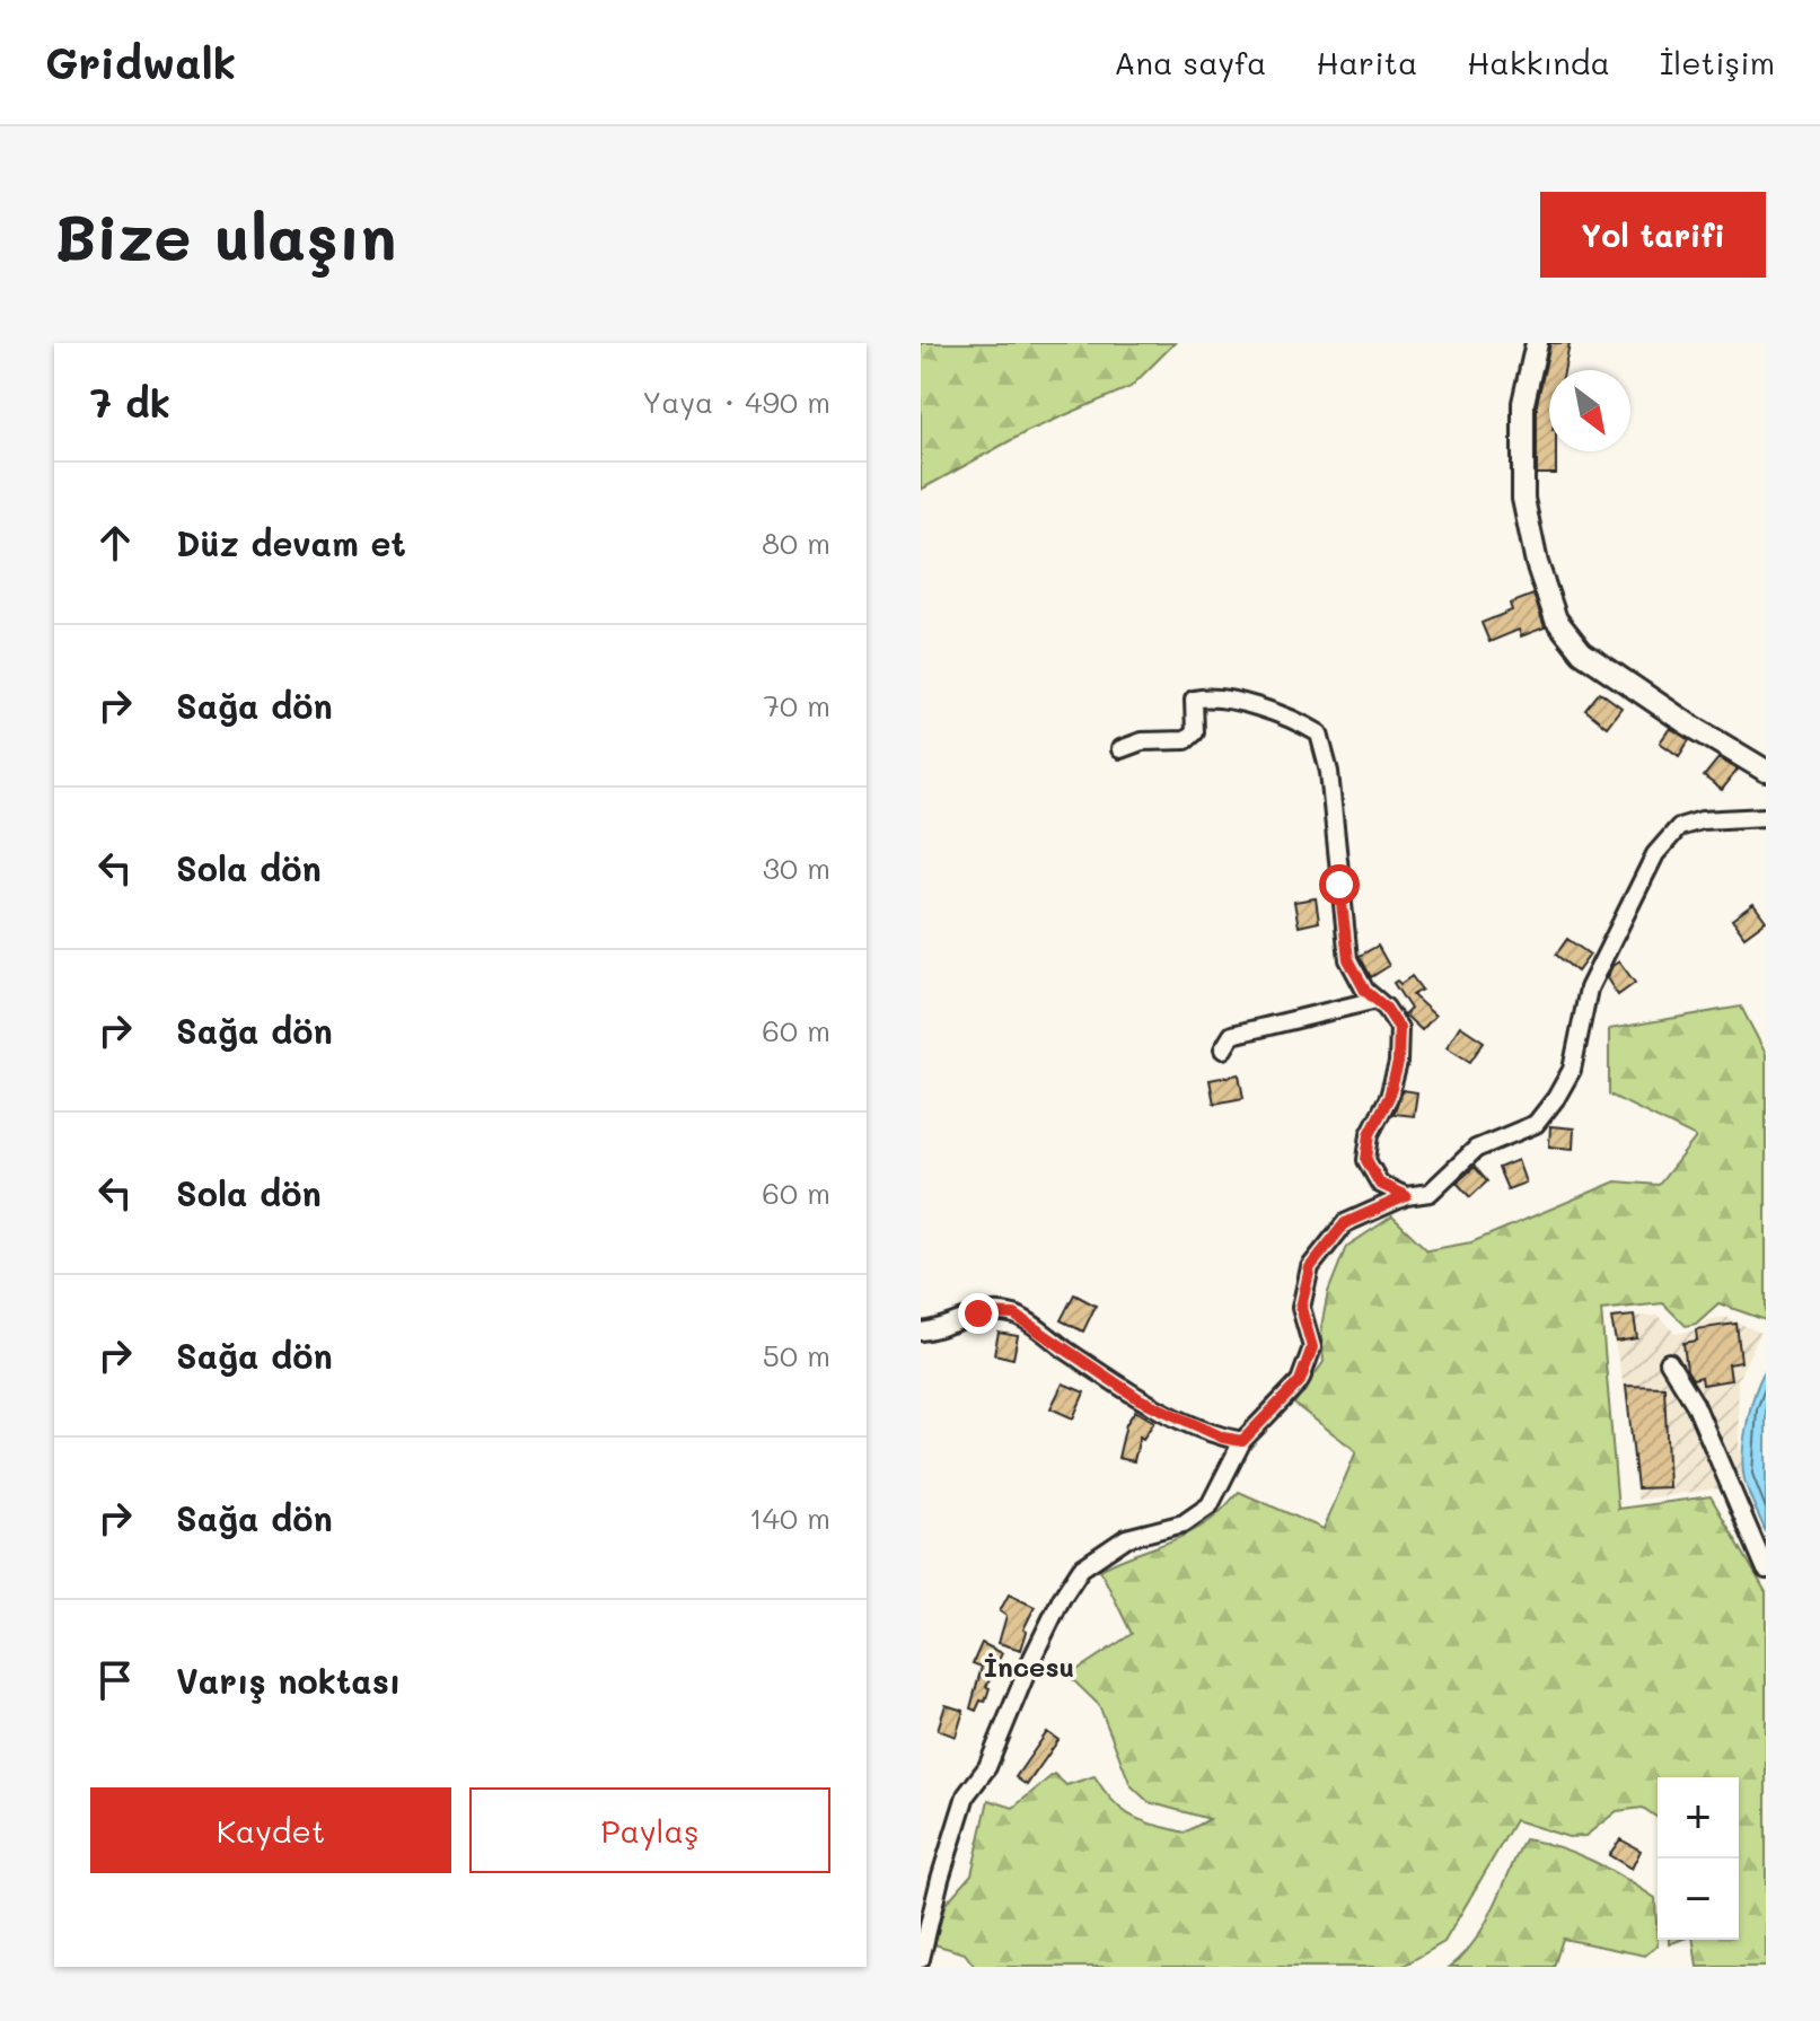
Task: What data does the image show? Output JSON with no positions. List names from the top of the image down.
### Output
{
  "districts": ["İncesu"],
  "north": "bottom right",
  "page": {
    "header": "Gridwalk",
    "nav": [
      "Ana sayfa",
      "Harita",
      "Hakkında",
      "İletişim"
    ],
    "buttons": [
      "Yol tarifi",
      ["Kaydet", "Paylaş"]
    ],
    "title": "Bize ulaşın",
    "heading": ["7 dk", "Yaya · 490 m"],
    "list": [
      ["Düz devam et", "80 m"],
      ["Sağa dön", "70 m"],
      ["Sola dön", "30 m"],
      ["Sağa dön", "60 m"],
      ["Sola dön", "60 m"],
      ["Sağa dön", "50 m"],
      ["Sağa dön", "140 m"],
      "Varış noktası"
    ],
    "map_buttons": ["+", "−"]
  }
}
